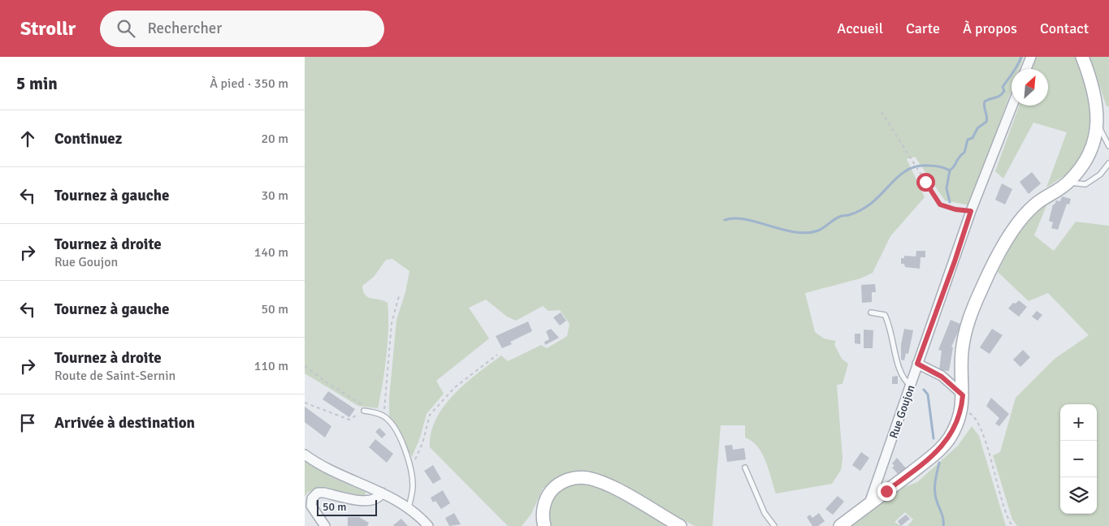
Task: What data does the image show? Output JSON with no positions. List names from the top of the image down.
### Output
{
  "streets": {
    "street": ["Rue Goujon"]
  },
  "scale_bar": "50 m",
  "north": "top right",
  "page": {
    "header": "Strollr",
    "search": "Rechercher",
    "nav": [
      "Accueil",
      "Carte",
      "À propos",
      "Contact"
    ],
    "heading": ["5 min", "À pied · 350 m"],
    "list": [
      ["Continuez", "20 m"],
      ["Tournez à gauche", "30 m"],
      ["Tournez à droite", "Rue Goujon", "140 m"],
      ["Tournez à gauche", "50 m"],
      ["Tournez à droite", "Route de Saint-Sernin", "110 m"],
      "Arrivée à destination"
    ],
    "map_buttons": ["+", "−"],
    "scale": "50 m"
  }
}
